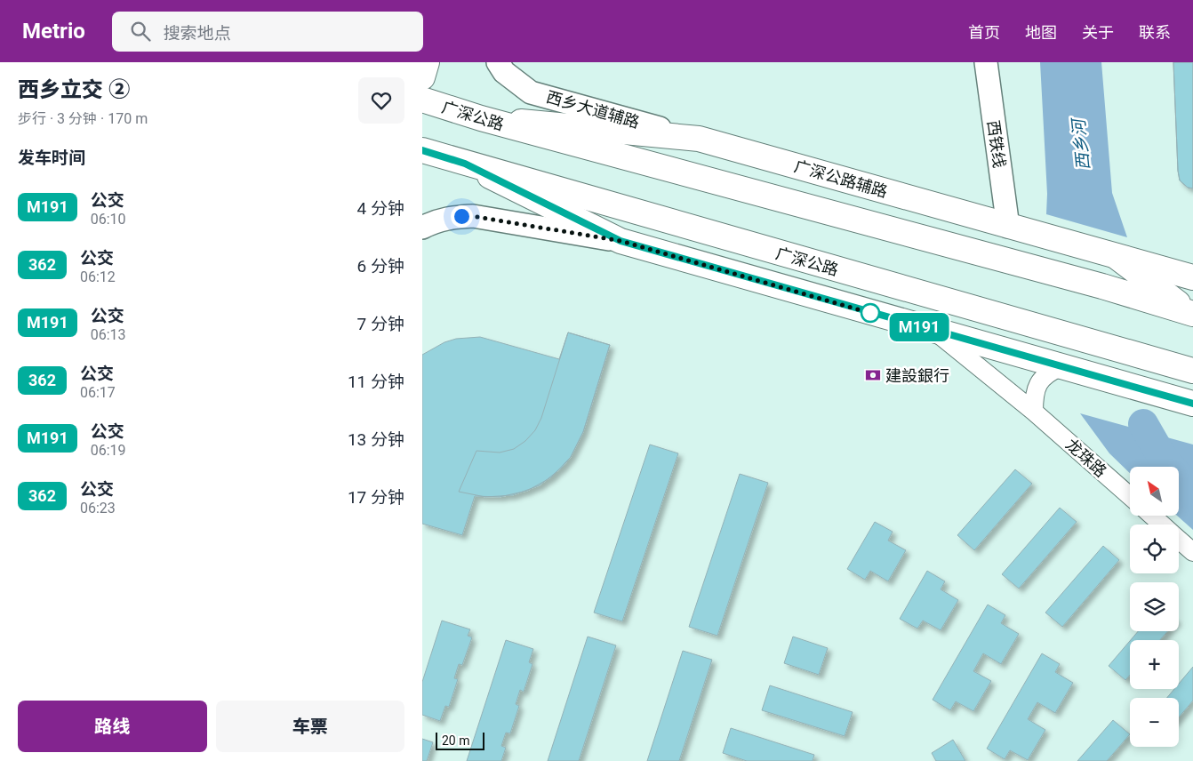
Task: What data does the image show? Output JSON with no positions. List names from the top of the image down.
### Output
{
  "streets": {
    "main road": ["广深公路", "广深公路辅路"],
    "street": ["西乡大道辅路", "西铁线", "龙珠路"]
  },
  "crossings": [
    ["西乡大道辅路", "广深公路辅路"],
    ["广深公路", "广深公路辅路"],
    ["西铁线", "广深公路辅路"]
  ],
  "water": ["西乡河"],
  "places": {
    "bank": ["建設銀行"]
  },
  "lines": ["bus line M191"],
  "scale_bar": "20 m",
  "north": "top left",
  "page": {
    "header": "Metrio",
    "search": "搜索地点",
    "nav": [
      "首页",
      "地图",
      "关于",
      "联系"
    ],
    "heading": [
      ["西乡立交 ②", "步行 · 3 分钟 · 170 m"],
      "发车时间"
    ],
    "on_map": "M191",
    "list": [
      {
        "mark": "M191",
        "name": "公交",
        "note": "06:10",
        "value": "4 分钟"
      },
      {
        "mark": "362",
        "name": "公交",
        "note": "06:12",
        "value": "6 分钟"
      },
      {
        "mark": "M191",
        "name": "公交",
        "note": "06:13",
        "value": "7 分钟"
      },
      {
        "mark": "362",
        "name": "公交",
        "note": "06:17",
        "value": "11 分钟"
      },
      {
        "mark": "M191",
        "name": "公交",
        "note": "06:19",
        "value": "13 分钟"
      },
      {
        "mark": "362",
        "name": "公交",
        "note": "06:23",
        "value": "17 分钟"
      }
    ],
    "map_buttons": ["+", "−"],
    "buttons": ["路线", "车票"],
    "scale": "20 m"
  }
}
